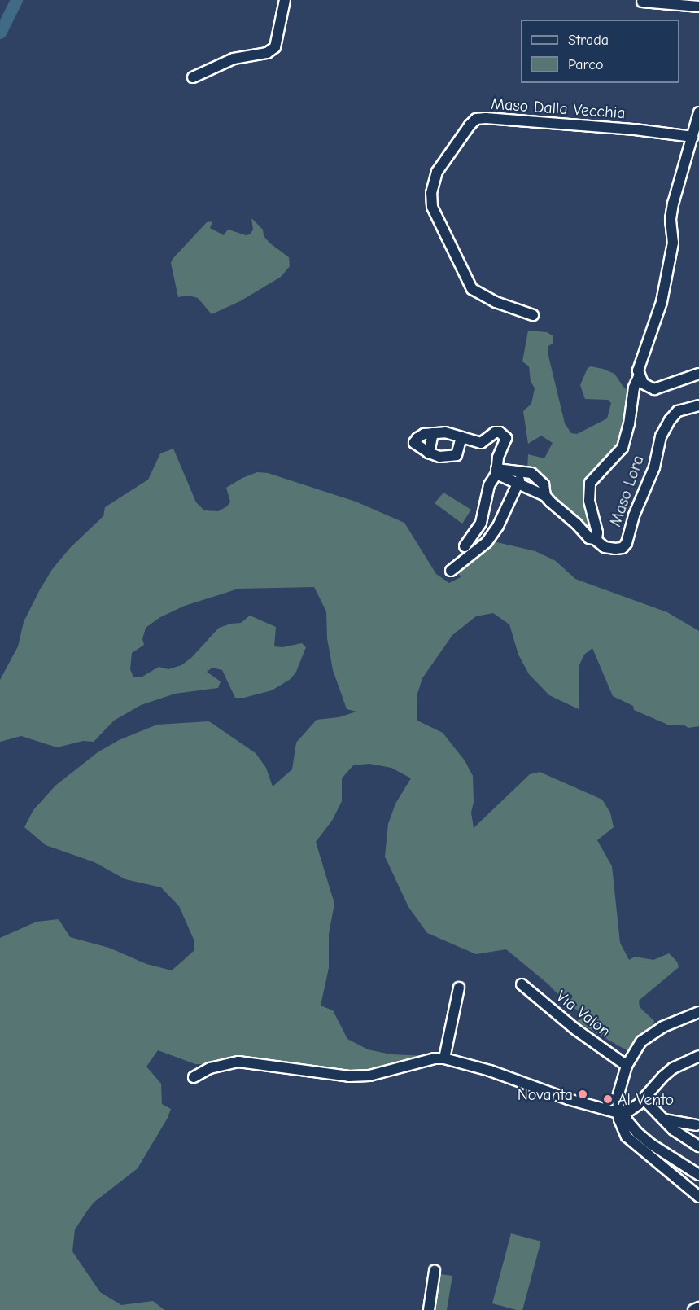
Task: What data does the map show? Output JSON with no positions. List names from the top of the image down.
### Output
{
  "streets": {
    "street": ["Maso Dalla Vecchia", "Maso Lora", "Via Valon"]
  },
  "places": ["Novanta", "Al Vento"],
  "legend": ["Strada", "Parco"]
}
